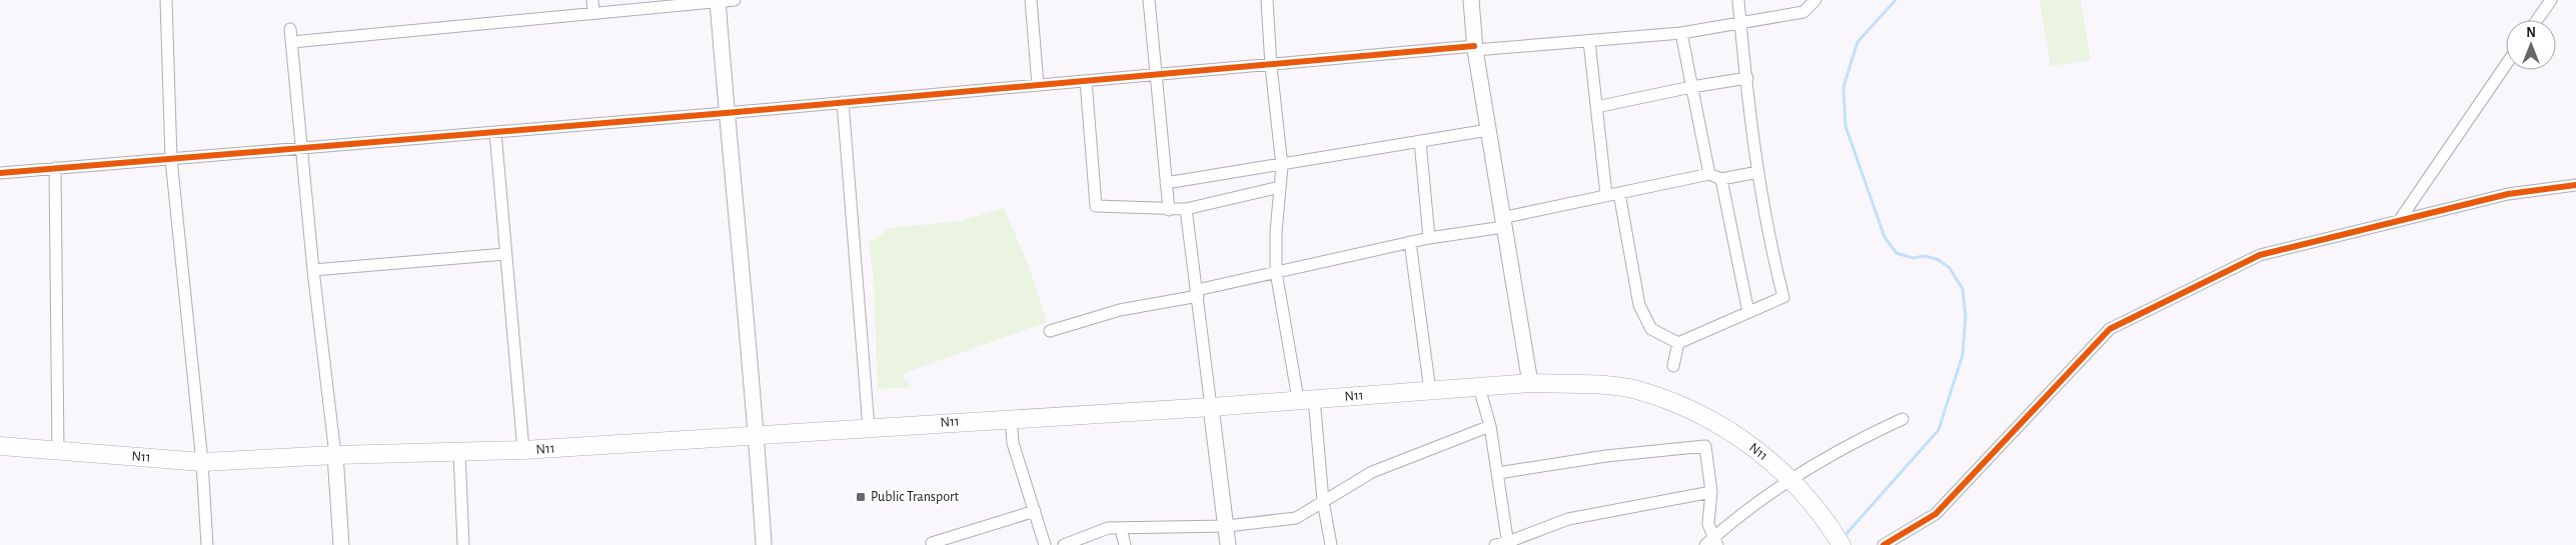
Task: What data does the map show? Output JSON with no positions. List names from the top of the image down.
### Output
{
  "streets": {
    "main road": ["N11"]
  },
  "places": {
    "transit": ["Public Transport"]
  },
  "north": "top"
}
